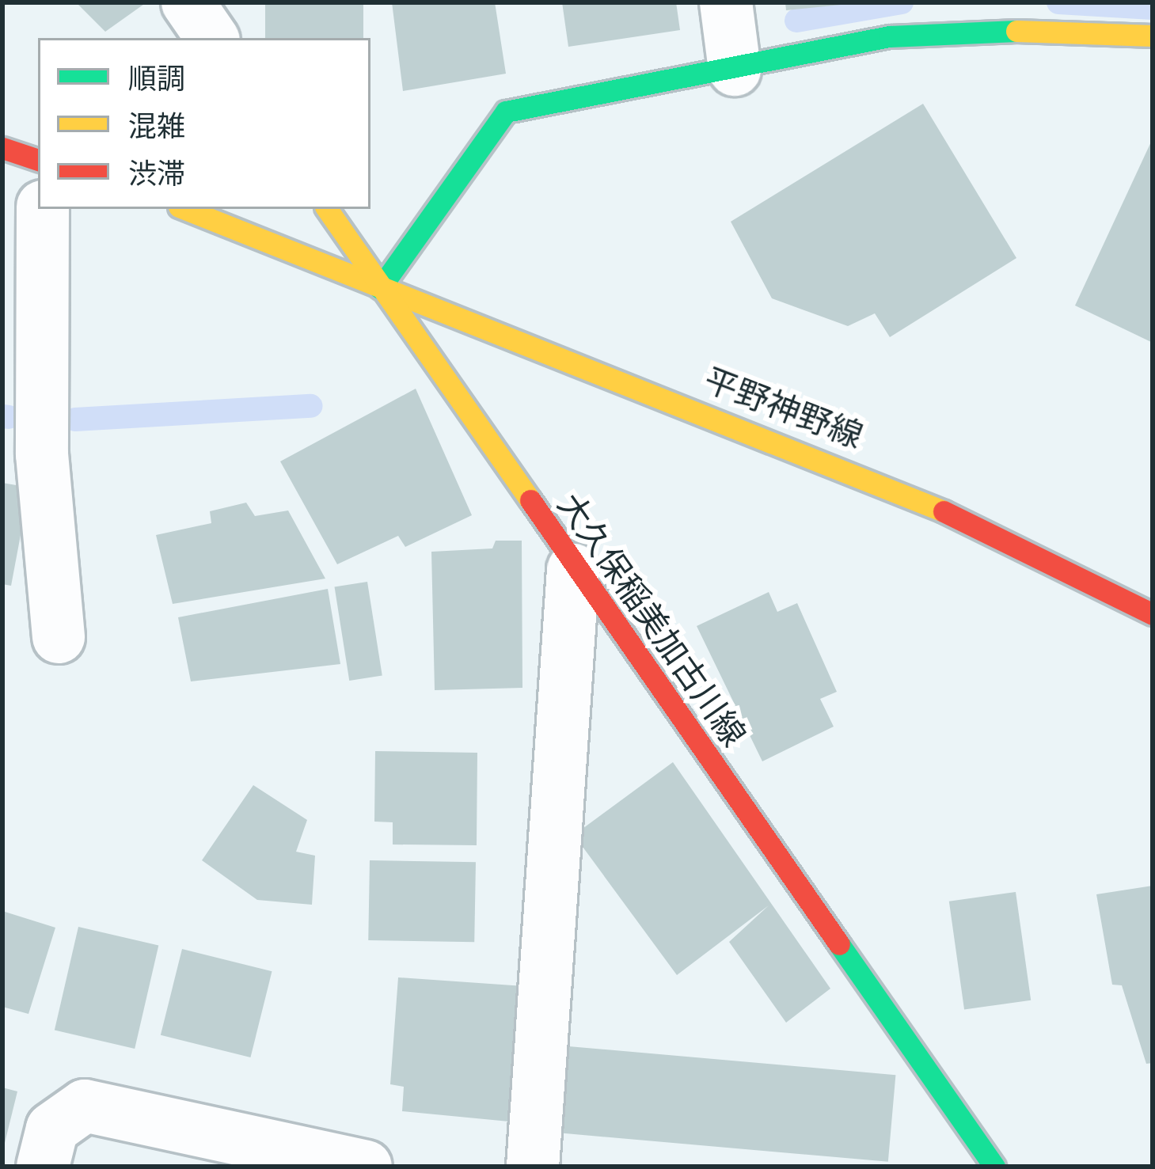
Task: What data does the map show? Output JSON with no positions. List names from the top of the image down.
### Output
{
  "streets": {
    "street": ["平野神野線", "大久保稲美加古川線"]
  },
  "crossings": [
    ["平野神野線", "大久保稲美加古川線"]
  ],
  "legend": ["順調", "混雑", "渋滞"]
}
